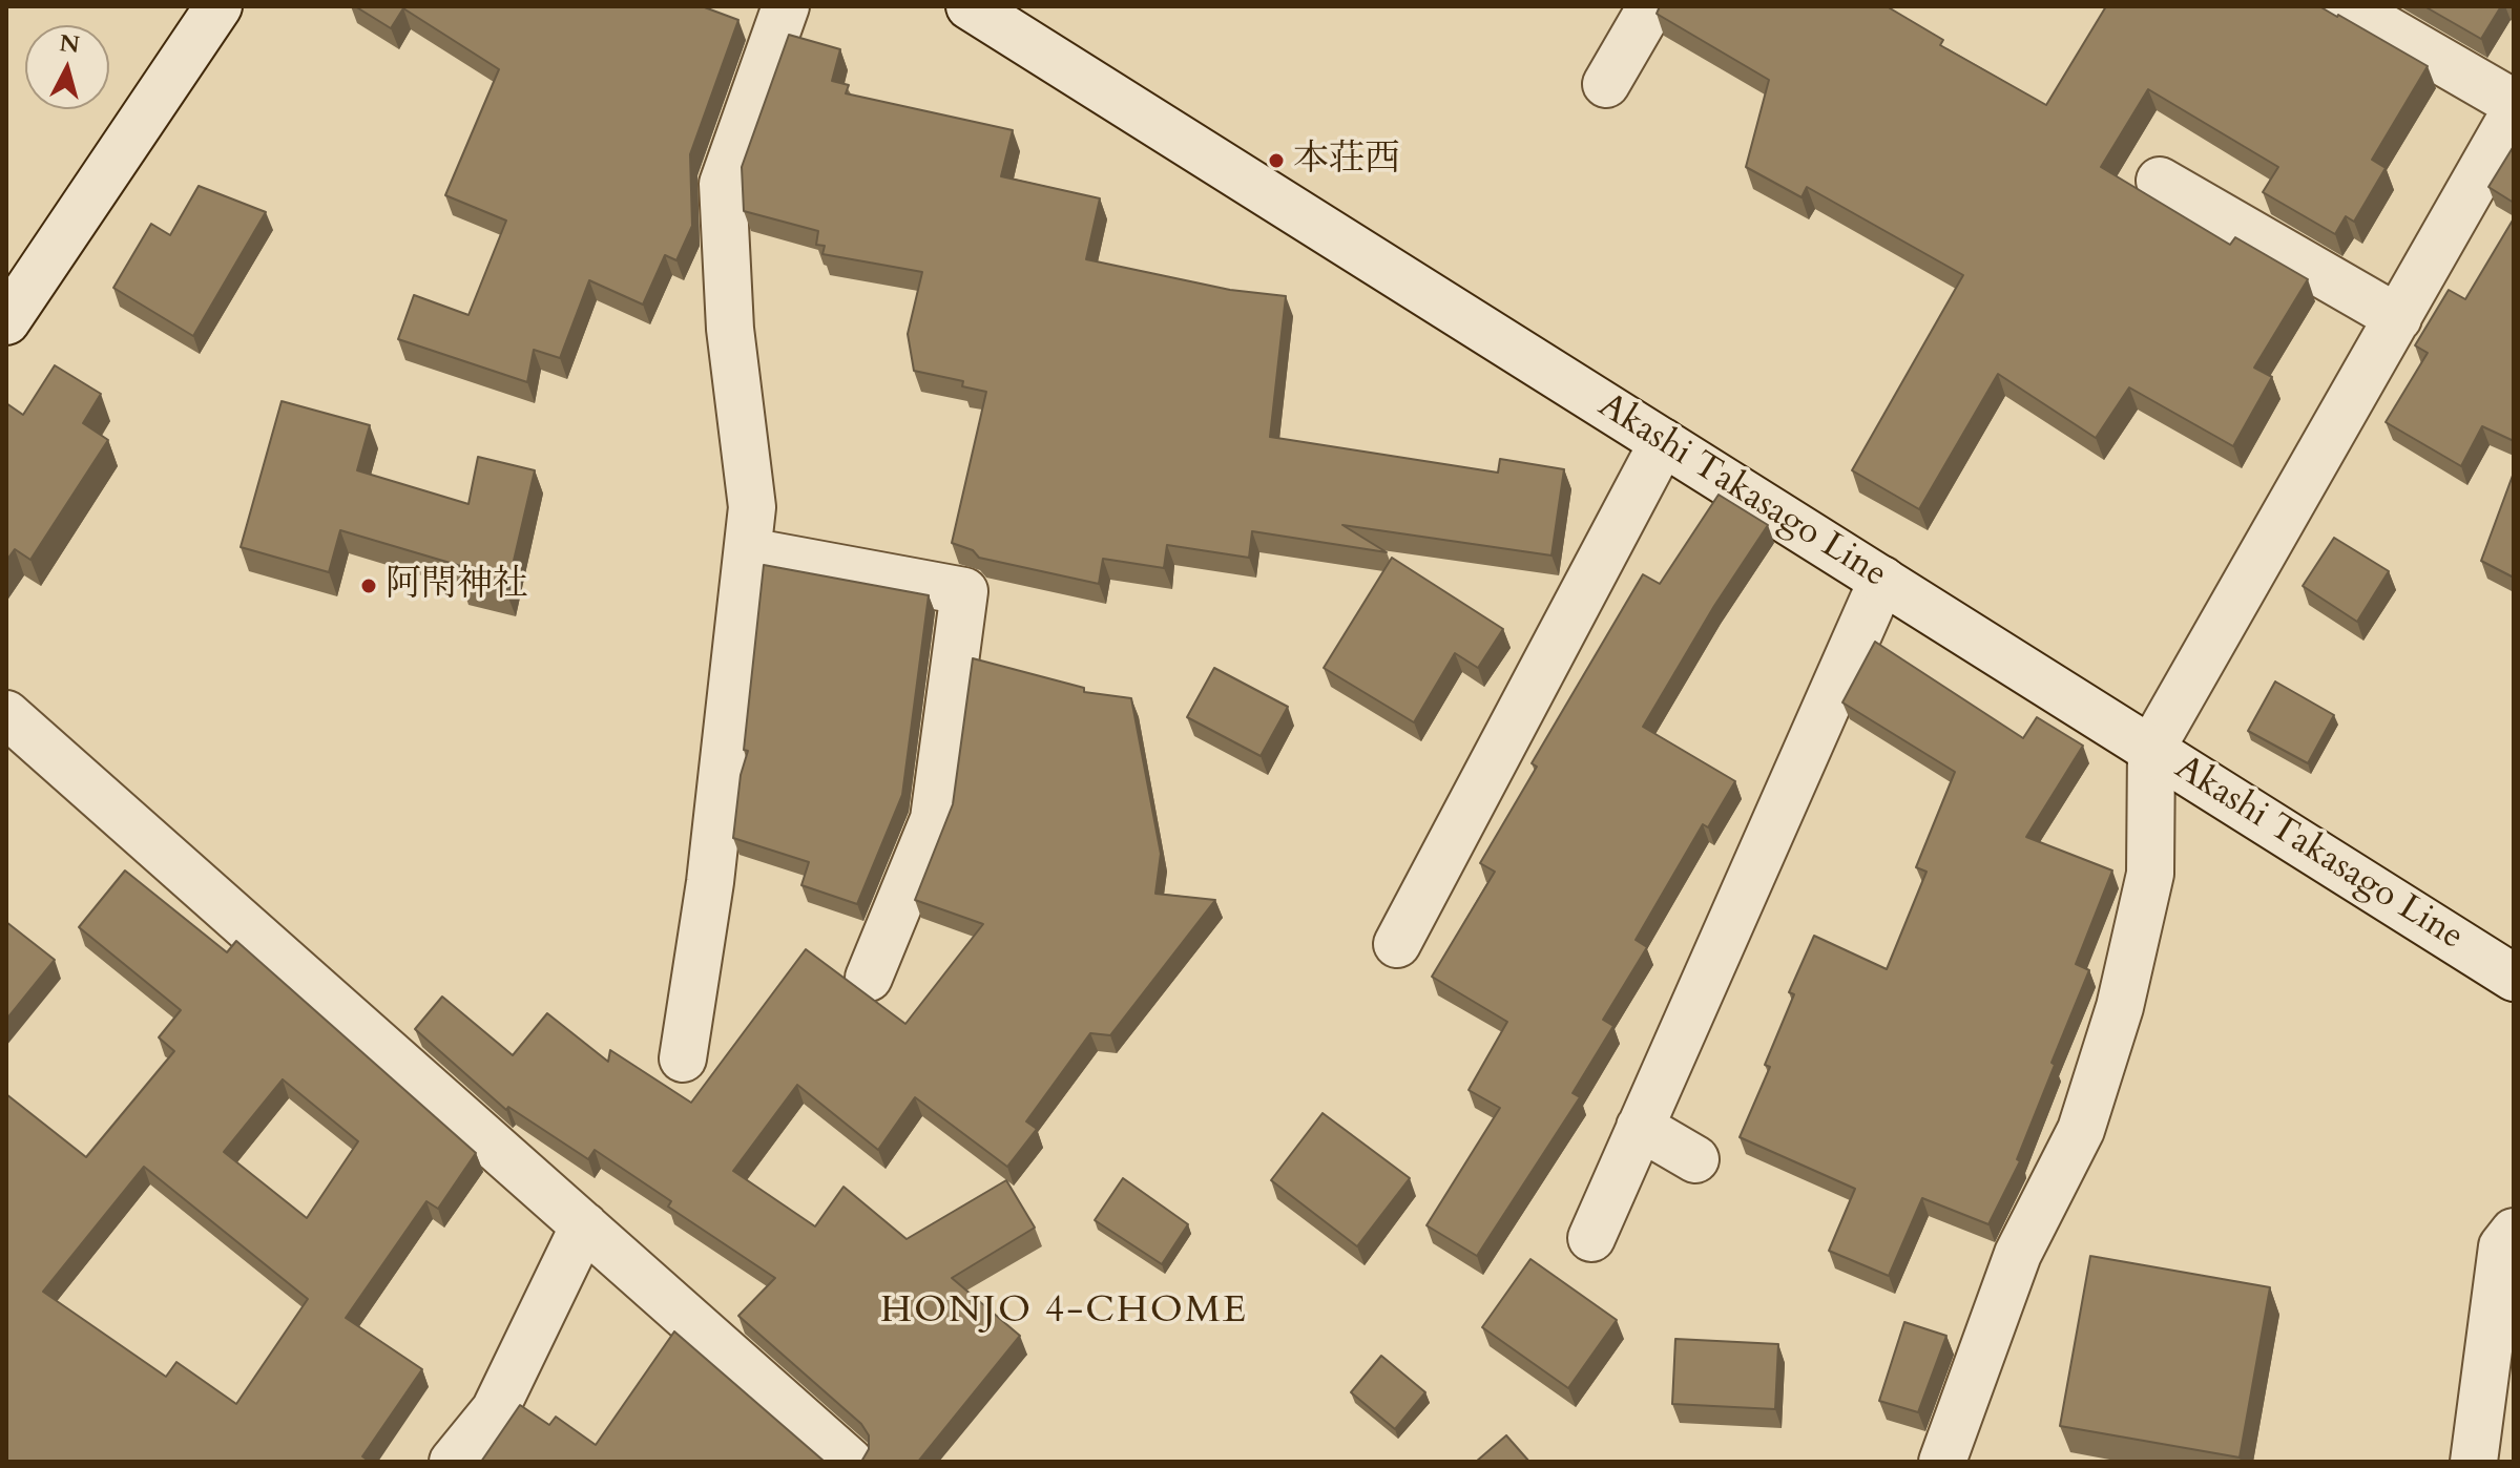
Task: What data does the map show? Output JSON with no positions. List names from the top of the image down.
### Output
{
  "streets": {
    "street": ["Akashi Takasago Line"]
  },
  "districts": ["HONJO 4-CHOME"],
  "places": ["本荘西", "阿閇神社"],
  "north": "top"
}
